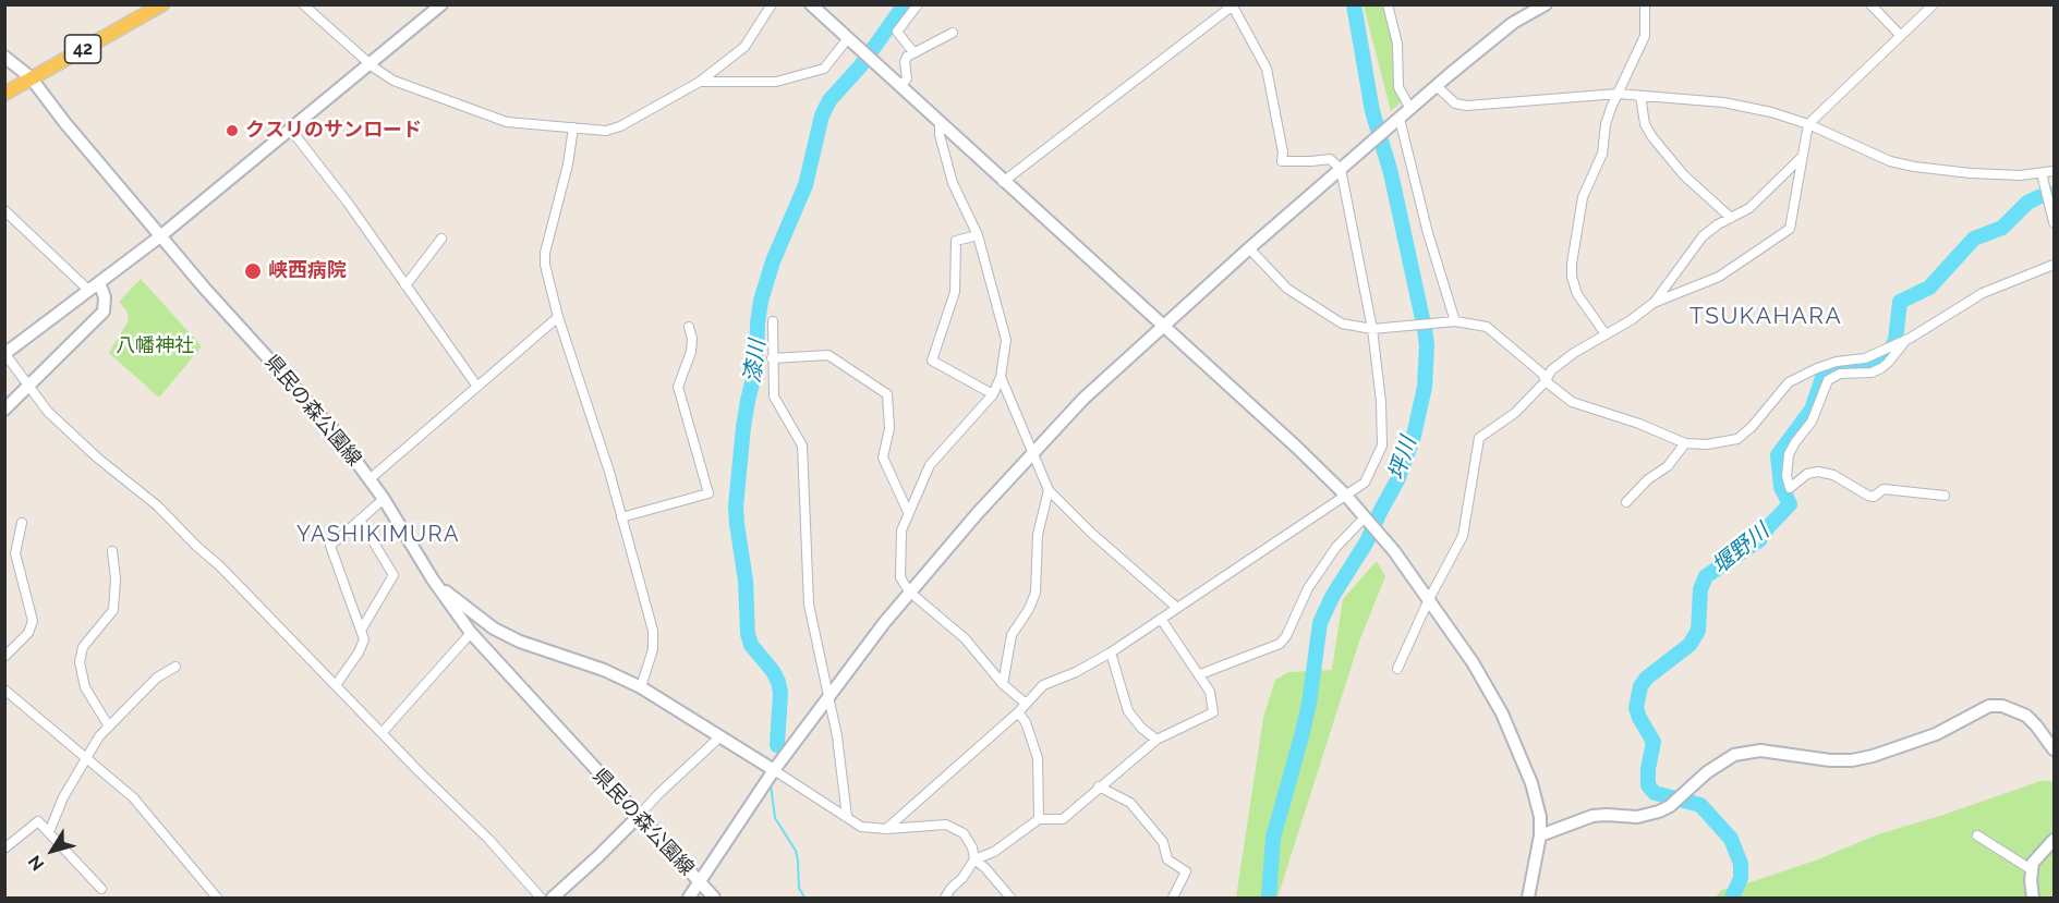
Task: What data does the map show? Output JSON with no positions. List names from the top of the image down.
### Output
{
  "streets": {
    "main road": ["42"],
    "street": ["県民の森公園線"]
  },
  "crossings": [
    ["42", "県民の森公園線"]
  ],
  "districts": ["TSUKAHARA", "YASHIKIMURA"],
  "water": ["漆川", "坪川", "堰野川"],
  "parks": ["八幡神社"],
  "places": ["クスリのサンロード", "峡西病院"],
  "north": "bottom left"
}
